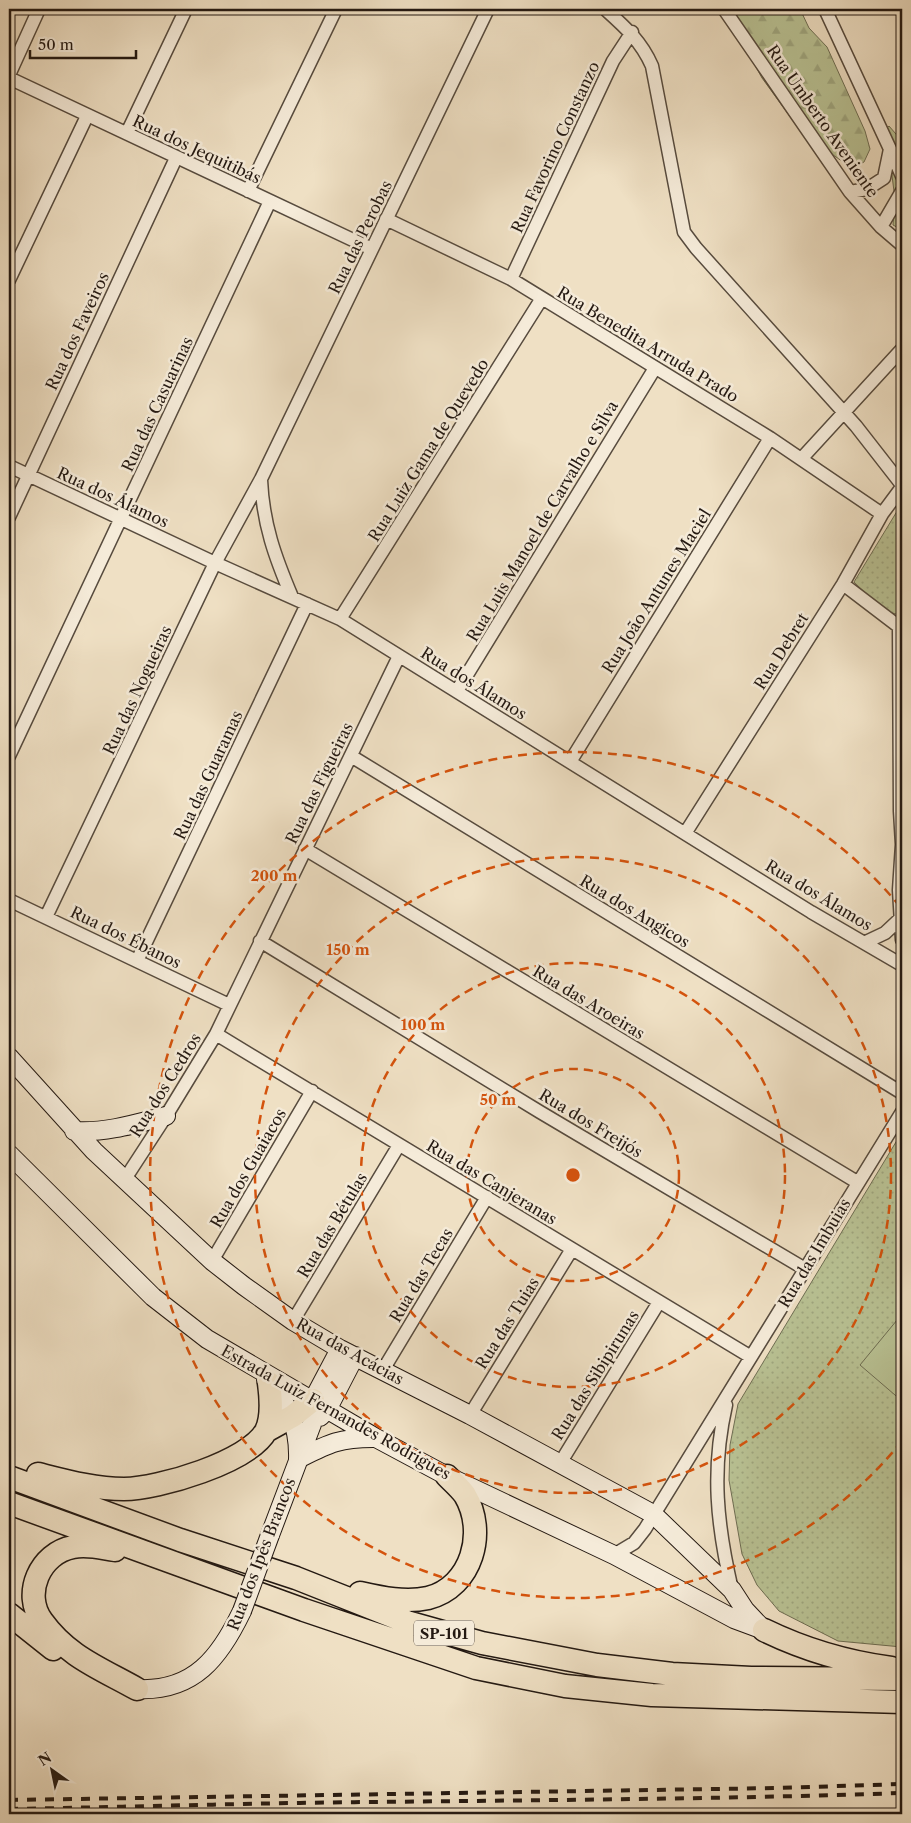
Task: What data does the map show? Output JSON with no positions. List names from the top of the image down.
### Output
{
  "streets": {
    "highway": ["SP-101"],
    "street": [
      "Rua Umberto Aveniente",
      "Rua Favorino Constanzo",
      "Rua dos Jequitibás",
      "Rua das Perobas",
      "Rua dos Faveiros",
      "Rua Benedita Arruda Prado",
      "Rua das Casuarinas",
      "Rua Luiz Gama de Quevedo",
      "Rua dos Álamos",
      "Rua Luis Manoel de Carvalho e Silva",
      "Rua João Antunes Maciel",
      "Rua Debret",
      "Rua das Nogueiras",
      "Rua das Guaramas",
      "Rua das Figueiras",
      "Rua dos Angicos",
      "Rua dos Ébanos",
      "Rua das Aroeiras",
      "Rua dos Cedros",
      "Rua dos Freijós",
      "Rua dos Guaiacos",
      "Rua das Canjeranas",
      "Rua das Bétulas",
      "Rua das Imbuias",
      "Rua das Tecas",
      "Rua das Tuias",
      "Rua das Acácias",
      "Rua das Sibipirunas",
      "Estrada Luiz Fernandes Rodrigues",
      "Rua dos Ipês Brancos"
    ]
  },
  "crossings": [
    ["Rua Favorino Constanzo", "Rua Benedita Arruda Prado"],
    ["Rua dos Jequitibás", "Rua das Perobas"],
    ["Rua dos Jequitibás", "Rua dos Faveiros"],
    ["Rua dos Jequitibás", "Rua das Casuarinas"],
    ["Rua das Perobas", "Rua Benedita Arruda Prado"],
    ["Rua das Perobas", "Rua das Nogueiras"],
    ["Rua dos Faveiros", "Rua dos Álamos"],
    ["Rua Benedita Arruda Prado", "Rua Luiz Gama de Quevedo"],
    ["Rua Benedita Arruda Prado", "Rua Luis Manoel de Carvalho e Silva"],
    ["Rua Benedita Arruda Prado", "Rua João Antunes Maciel"],
    ["Rua Benedita Arruda Prado", "Rua Debret"],
    ["Rua das Casuarinas", "Rua dos Álamos"],
    ["Rua Luiz Gama de Quevedo", "Rua dos Álamos"],
    ["Rua dos Álamos", "Rua Luis Manoel de Carvalho e Silva"],
    ["Rua dos Álamos", "Rua João Antunes Maciel"],
    ["Rua dos Álamos", "Rua Debret"],
    ["Rua dos Álamos", "Rua das Nogueiras"],
    ["Rua dos Álamos", "Rua das Guaramas"],
    ["Rua dos Álamos", "Rua das Figueiras"],
    ["Rua das Nogueiras", "Rua dos Ébanos"],
    ["Rua das Guaramas", "Rua dos Ébanos"],
    ["Rua das Figueiras", "Rua dos Angicos"],
    ["Rua das Figueiras", "Rua dos Ébanos"],
    ["Rua das Figueiras", "Rua das Aroeiras"],
    ["Rua das Figueiras", "Rua dos Cedros"],
    ["Rua das Figueiras", "Rua dos Freijós"],
    ["Rua dos Ébanos", "Rua dos Cedros"],
    ["Rua das Aroeiras", "Rua das Imbuias"],
    ["Rua dos Cedros", "Rua das Canjeranas"],
    ["Rua dos Cedros", "Rua das Acácias"],
    ["Rua dos Freijós", "Rua das Imbuias"],
    ["Rua dos Guaiacos", "Rua das Canjeranas"],
    ["Rua dos Guaiacos", "Rua das Acácias"],
    ["Rua das Canjeranas", "Rua das Bétulas"],
    ["Rua das Canjeranas", "Rua das Imbuias"],
    ["Rua das Canjeranas", "Rua das Tecas"],
    ["Rua das Canjeranas", "Rua das Tuias"],
    ["Rua das Canjeranas", "Rua das Sibipirunas"],
    ["Rua das Bétulas", "Rua das Acácias"],
    ["Rua das Imbuias", "Rua das Acácias"],
    ["Rua das Imbuias", "Estrada Luiz Fernandes Rodrigues"],
    ["Rua das Tecas", "Rua das Acácias"],
    ["Rua das Tuias", "Rua das Acácias"],
    ["Rua das Acácias", "Rua das Sibipirunas"]
  ],
  "scale_bar": "50 m",
  "north": "top left",
  "rings": [
    "200 m",
    "150 m",
    "100 m",
    "50 m"
  ]
}
